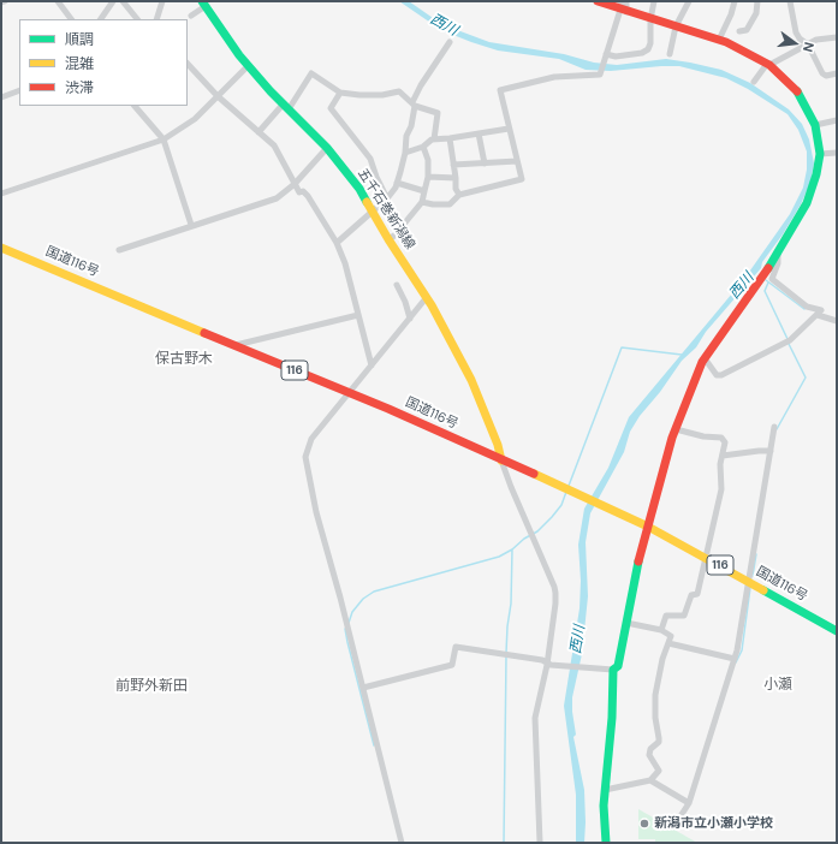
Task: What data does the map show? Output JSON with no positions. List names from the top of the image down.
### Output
{
  "streets": {
    "main road": ["五千石巻新潟線", "国道116号", "116"]
  },
  "crossings": [
    ["五千石巻新潟線", "国道116号"]
  ],
  "districts": ["保古野木", "小瀬", "前野外新田"],
  "water": ["西川"],
  "places": ["新潟市立小瀬小学校"],
  "legend": ["順調", "混雑", "渋滞"],
  "north": "right"
}
